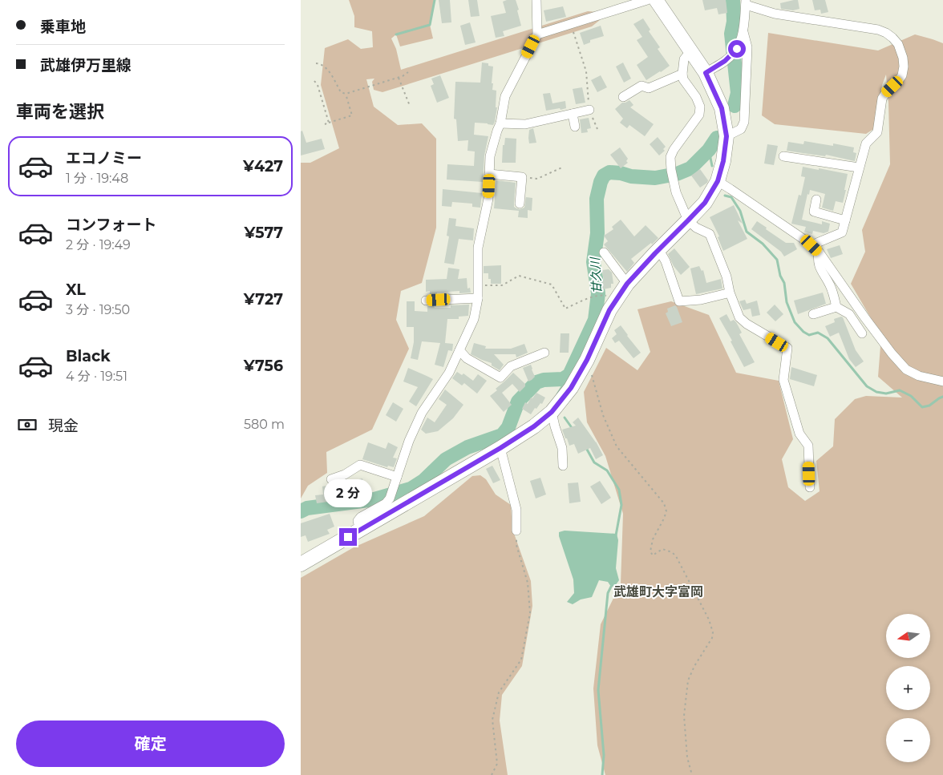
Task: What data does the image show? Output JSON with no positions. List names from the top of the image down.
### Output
{
  "districts": ["武雄町大字富岡"],
  "water": ["甘久川"],
  "north": "left",
  "page": {
    "banner": ["乗車地", "武雄伊万里線"],
    "heading": "車両を選択",
    "list": [
      {
        "name": "エコノミー",
        "note": "1 分 · 19:48",
        "value": "¥427"
      },
      {
        "name": "コンフォート",
        "note": "2 分 · 19:49",
        "value": "¥577"
      },
      {
        "name": "XL",
        "note": "3 分 · 19:50",
        "value": "¥727"
      },
      {
        "name": "Black",
        "note": "4 分 · 19:51",
        "value": "¥756"
      }
    ],
    "pay": ["現金", "580 m"],
    "bubble": "2 分",
    "map_buttons": ["+", "−"],
    "buttons": "確定"
  }
}
